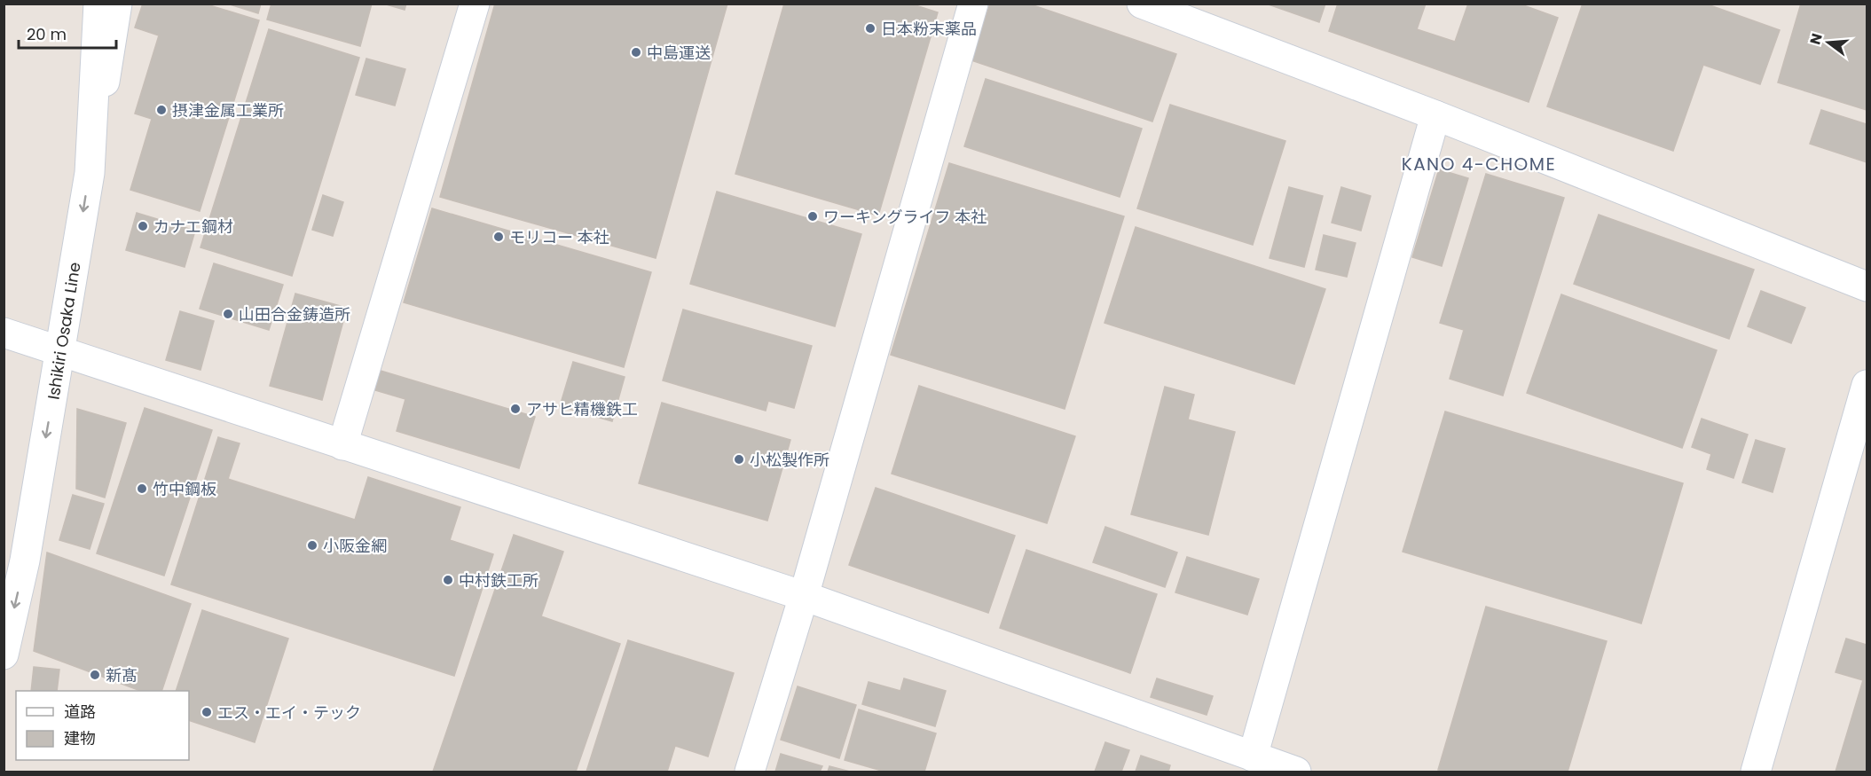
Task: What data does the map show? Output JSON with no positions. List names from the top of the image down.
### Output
{
  "streets": {
    "street": ["Ishikiri Osaka Line"]
  },
  "one_way": ["Ishikiri Osaka Line"],
  "districts": ["KANO 4-CHOME"],
  "places": [
    "日本粉末薬品",
    "中島運送",
    "摂津金属工業所",
    "ワーキングライフ 本社",
    "カナエ鋼材",
    "モリコー 本社",
    "山田合金鋳造所",
    "アサヒ精機鉄工",
    "小松製作所",
    "竹中鋼板",
    "小阪金網",
    "中村鉄工所",
    "新髙",
    "エス・エイ・テック"
  ],
  "legend": ["道路", "建物"],
  "scale_bar": "20 m",
  "north": "left"
}
